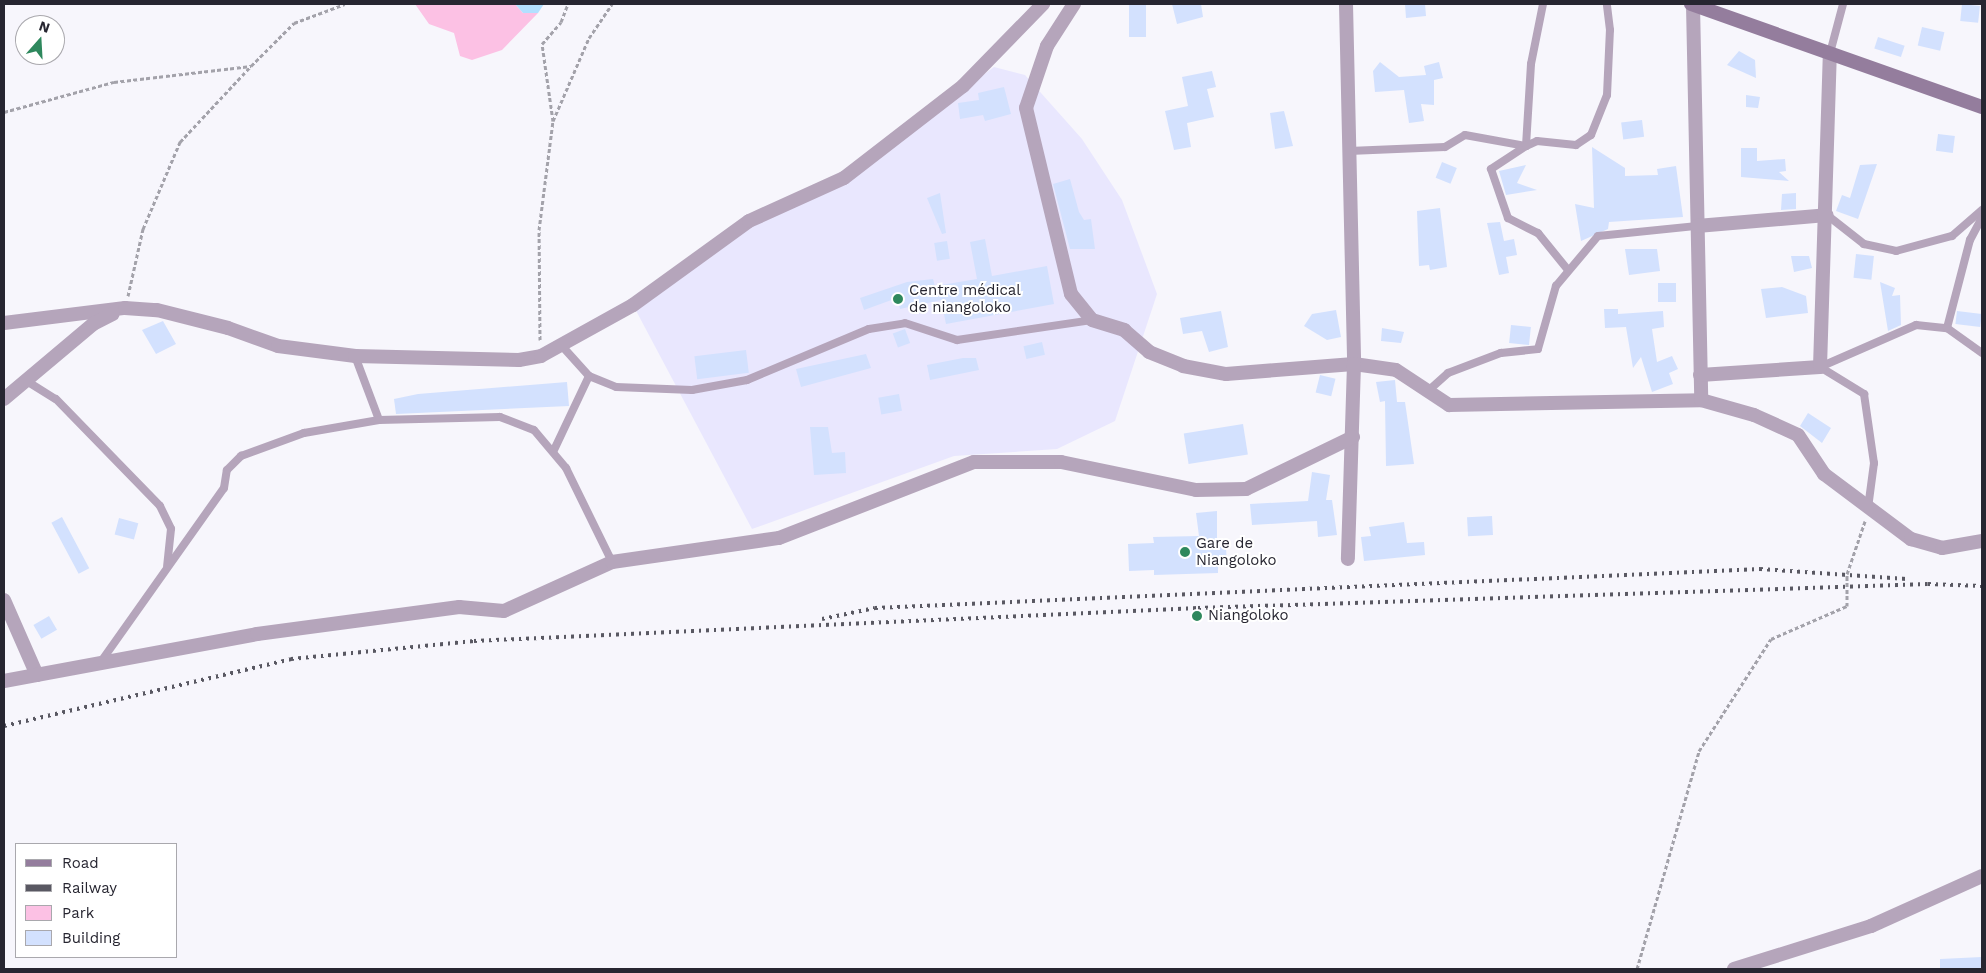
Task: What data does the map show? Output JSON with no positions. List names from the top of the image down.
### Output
{
  "places": ["Centre médical de niangoloko", "Gare de Niangoloko", "Niangoloko"],
  "legend": [
    "Road",
    "Railway",
    "Park",
    "Building"
  ],
  "north": "top"
}
